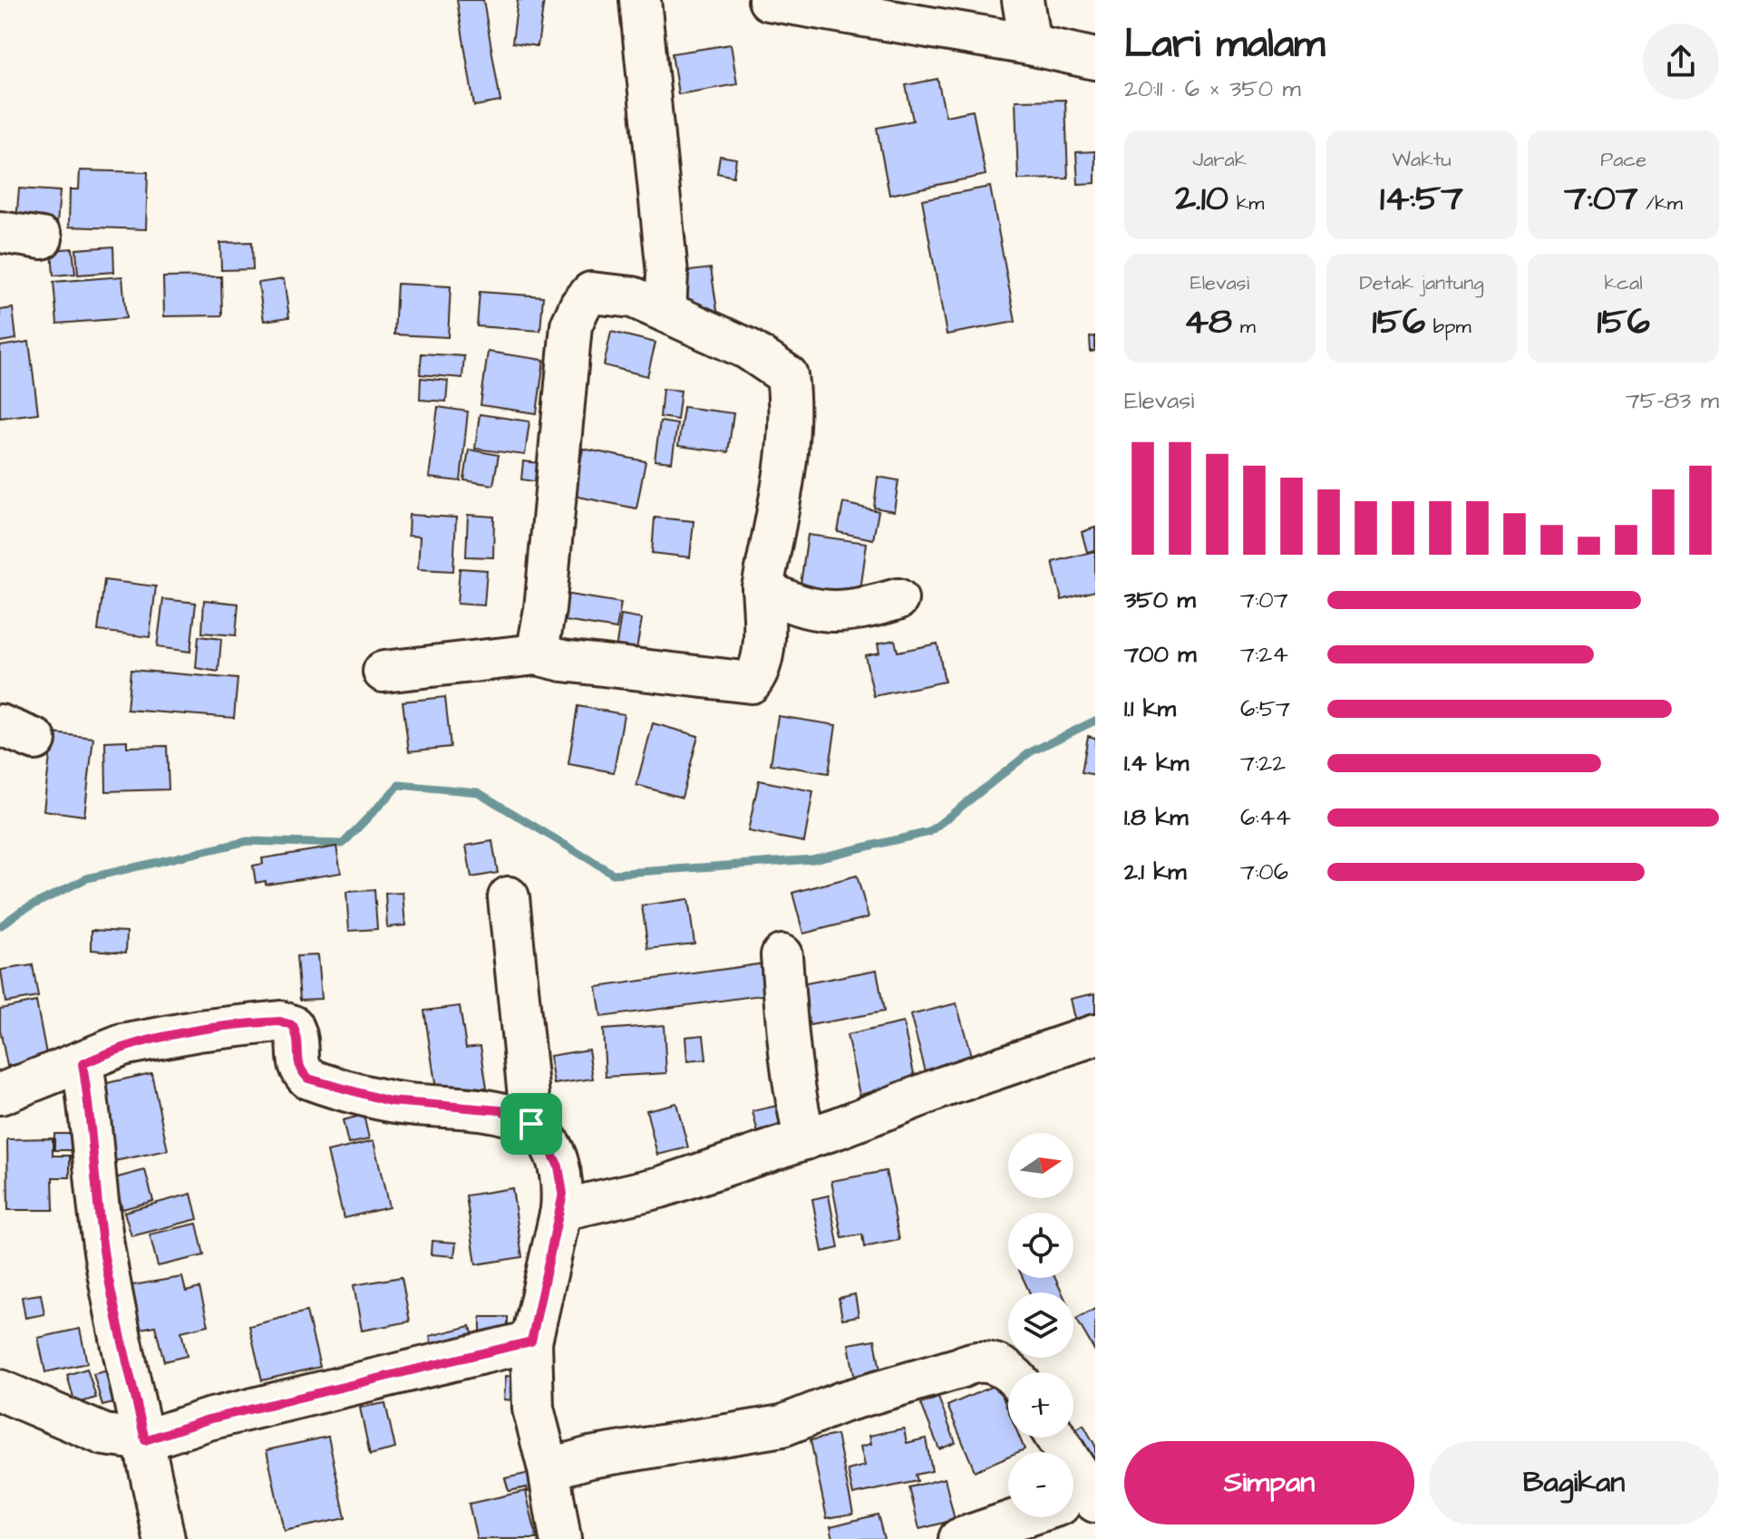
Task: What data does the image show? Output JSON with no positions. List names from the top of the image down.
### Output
{
  "north": "right",
  "page": {
    "heading": ["Lari malam", "20:11 · 6 × 350 m"],
    "stats": [
      ["Jarak", "2.10 km"],
      ["Waktu", "14:57"],
      ["Pace", "7:07 /km"],
      ["Elevasi", "48 m"],
      ["Detak jantung", "156 bpm"],
      ["kcal", "156"]
    ],
    "chart": ["Elevasi", "75–83 m"],
    "list": [
      {
        "name": "350 m",
        "note": "7:07"
      },
      {
        "name": "700 m",
        "note": "7:24"
      },
      {
        "name": "1.1 km",
        "note": "6:57"
      },
      {
        "name": "1.4 km",
        "note": "7:22"
      },
      {
        "name": "1.8 km",
        "note": "6:44"
      },
      {
        "name": "2.1 km",
        "note": "7:06"
      }
    ],
    "map_buttons": ["+", "−"],
    "buttons": ["Simpan", "Bagikan"]
  }
}
